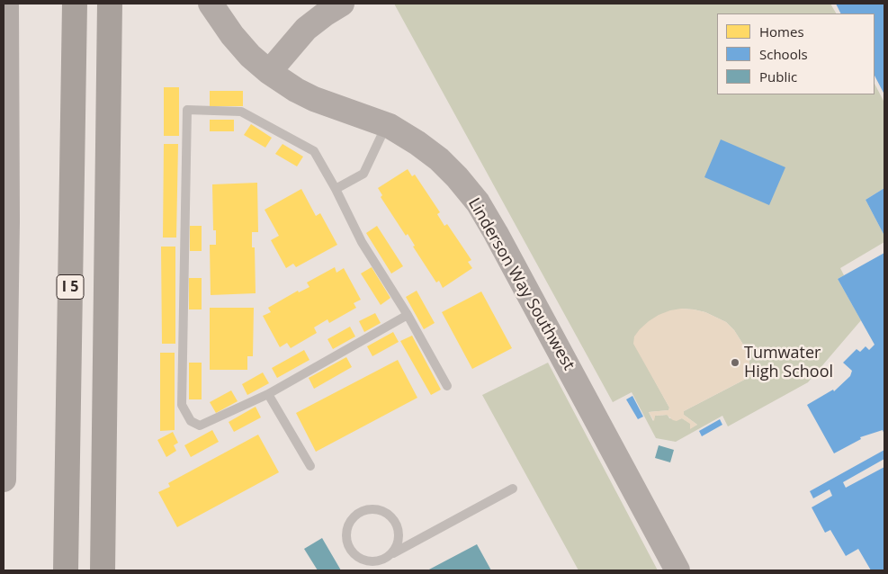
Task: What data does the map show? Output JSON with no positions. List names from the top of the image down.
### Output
{
  "streets": {
    "highway": ["I 5"],
    "street": ["Linderson Way Southwest"]
  },
  "places": ["Tumwater High School"],
  "legend": ["Homes", "Schools", "Public"]
}
